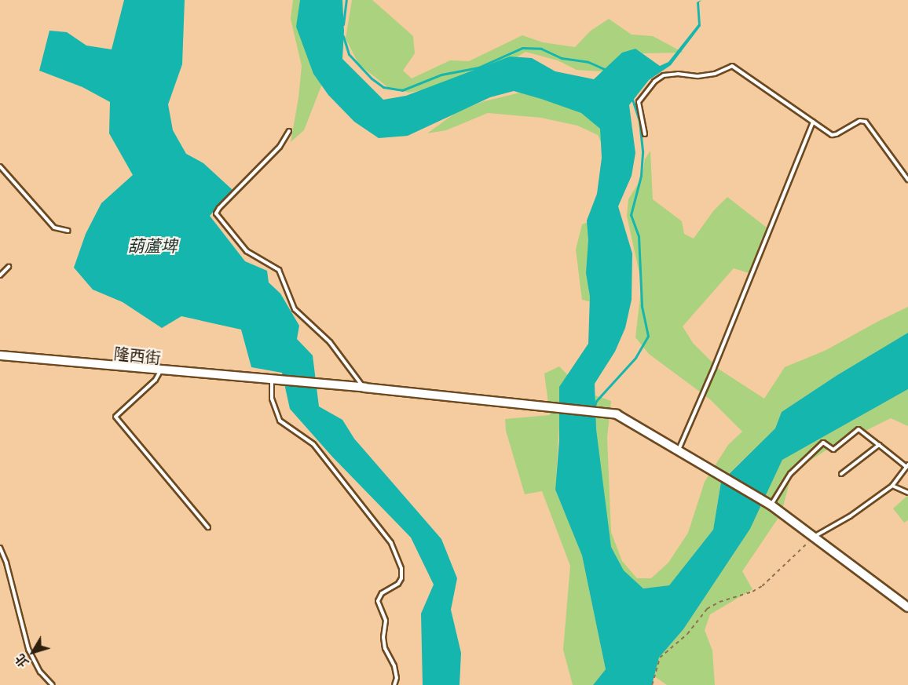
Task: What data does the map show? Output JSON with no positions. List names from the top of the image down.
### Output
{
  "streets": {
    "street": ["隆西街"]
  },
  "water": ["葫蘆埤"],
  "north": "bottom left"
}
